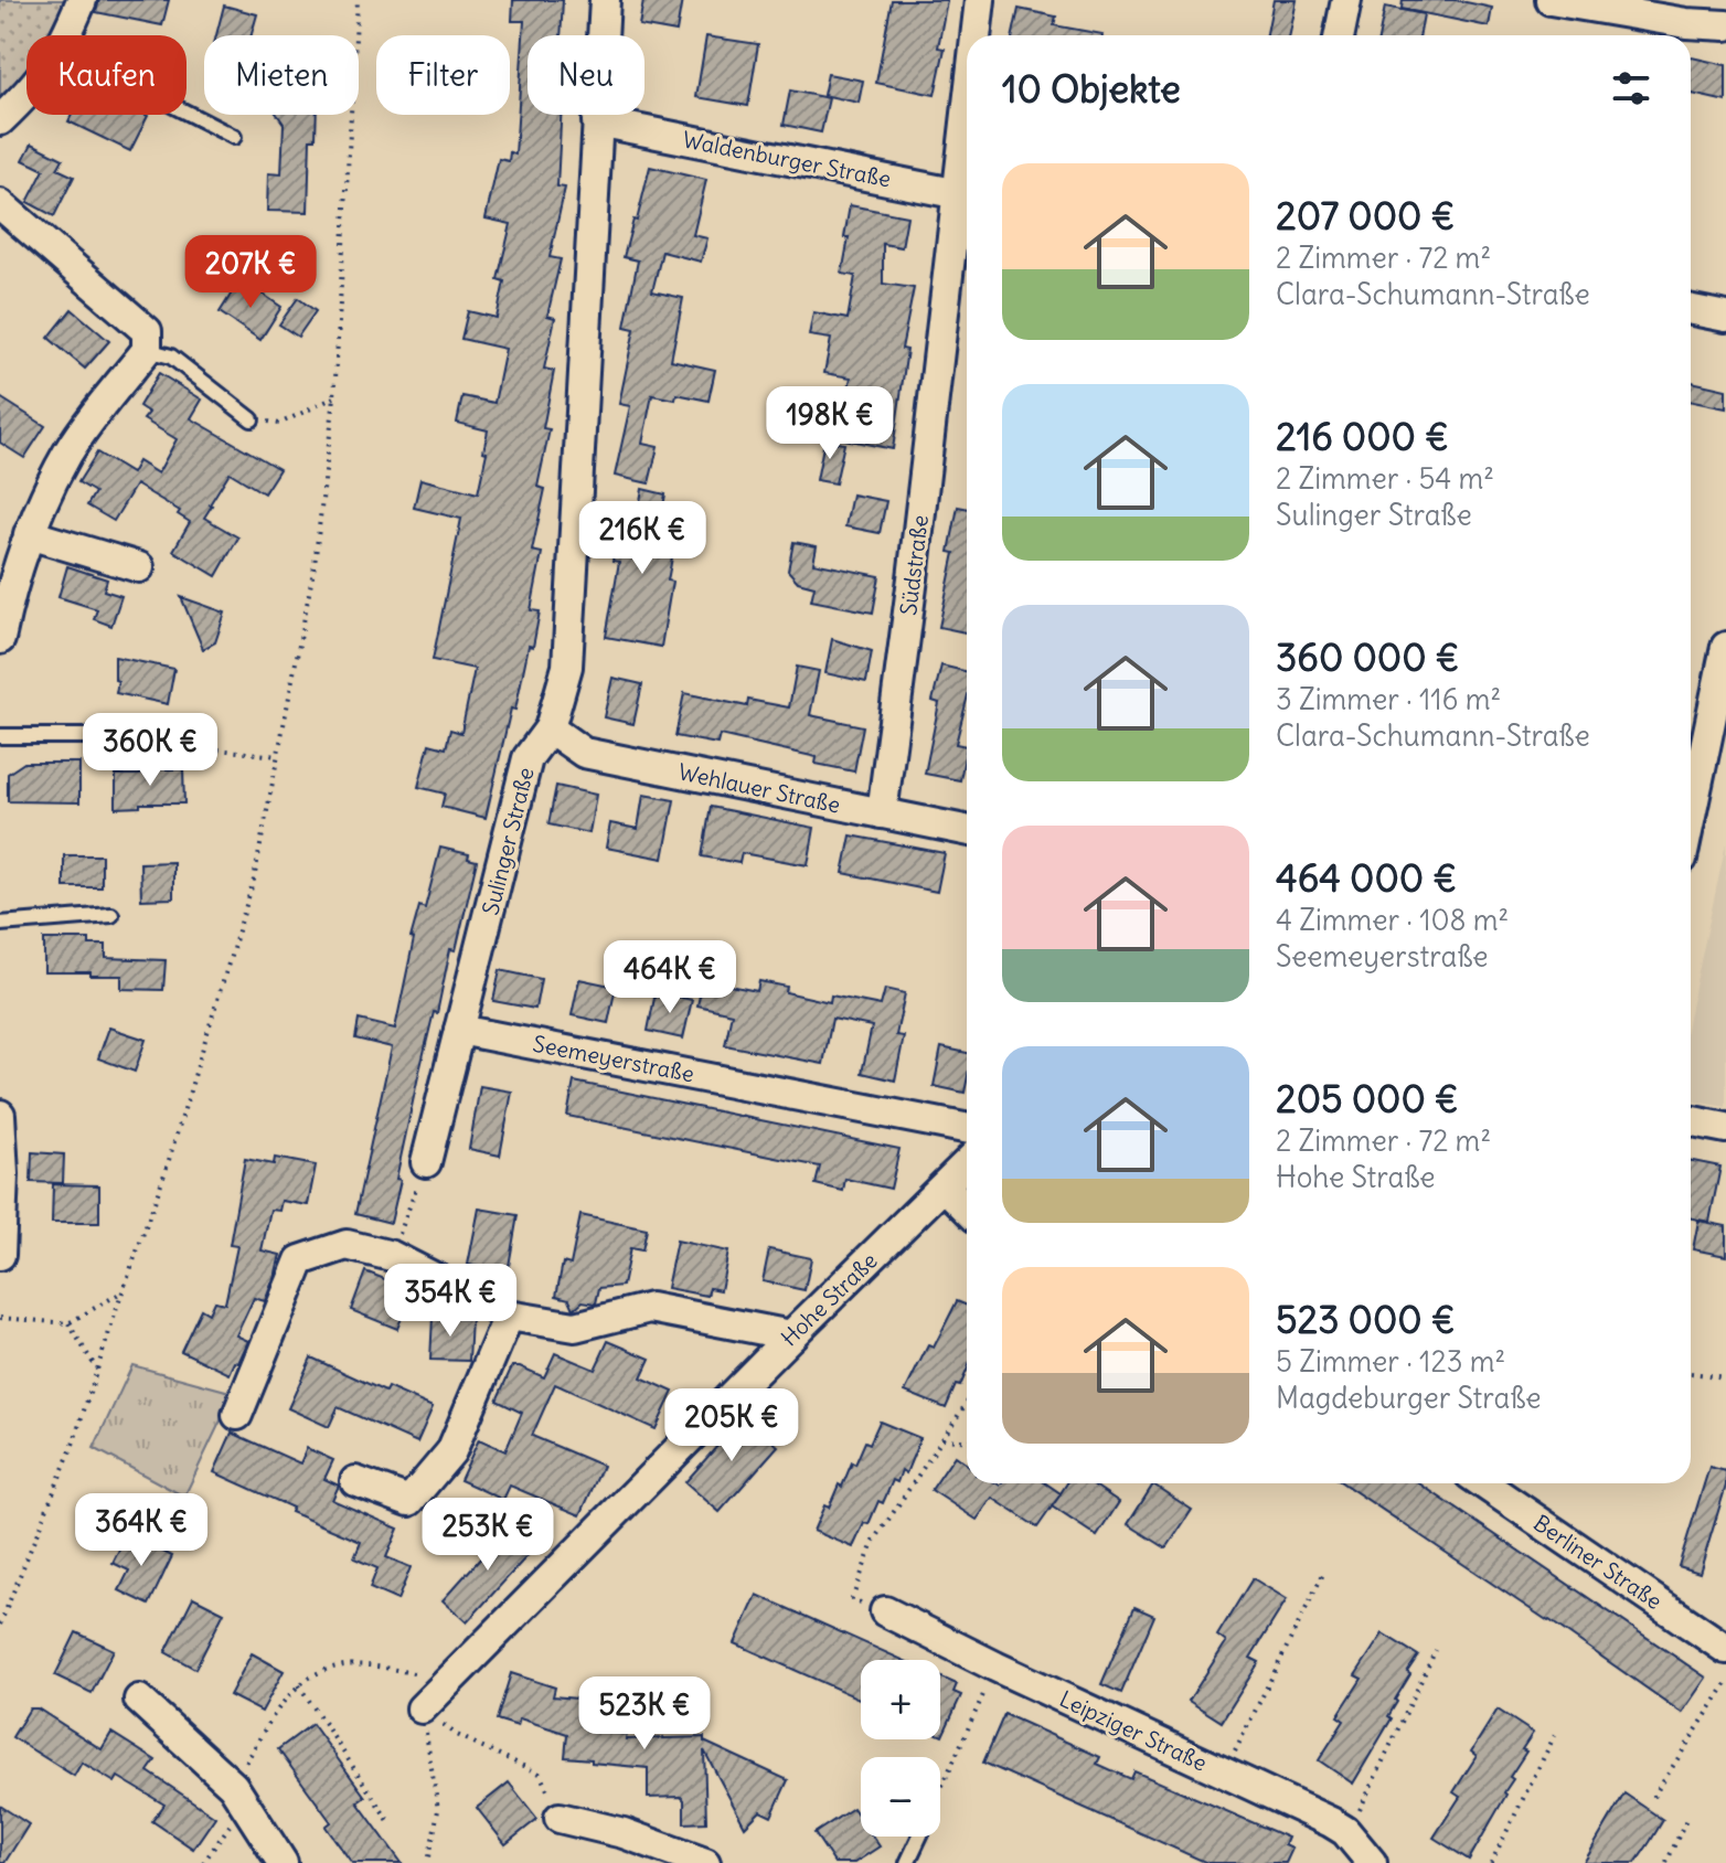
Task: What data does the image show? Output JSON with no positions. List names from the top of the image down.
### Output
{
  "streets": {
    "street": [
      "Waldenburger Straße",
      "Südstraße",
      "Wehlauer Straße",
      "Sulinger Straße",
      "Seemeyerstraße",
      "Hohe Straße",
      "Berliner Straße",
      "Leipziger Straße"
    ]
  },
  "crossings": [
    ["Waldenburger Straße", "Südstraße"],
    ["Waldenburger Straße", "Sulinger Straße"],
    ["Südstraße", "Wehlauer Straße"],
    ["Wehlauer Straße", "Sulinger Straße"],
    ["Sulinger Straße", "Seemeyerstraße"]
  ],
  "page": {
    "chip": [
      "Kaufen",
      "Mieten",
      "Filter",
      "Neu"
    ],
    "heading": "10 Objekte",
    "list": [
      {
        "name": "207 000 €",
        "note": "2 Zimmer · 72 m² · Clara-Schumann-Straße"
      },
      {
        "name": "216 000 €",
        "note": "2 Zimmer · 54 m² · Sulinger Straße"
      },
      {
        "name": "360 000 €",
        "note": "3 Zimmer · 116 m² · Clara-Schumann-Straße"
      },
      {
        "name": "464 000 €",
        "note": "4 Zimmer · 108 m² · Seemeyerstraße"
      },
      {
        "name": "205 000 €",
        "note": "2 Zimmer · 72 m² · Hohe Straße"
      },
      {
        "name": "523 000 €",
        "note": "5 Zimmer · 123 m² · Magdeburger Straße"
      }
    ],
    "price": [
      "207K €",
      "198K €",
      "216K €",
      "360K €",
      "464K €",
      "354K €",
      "205K €",
      "364K €",
      "253K €",
      "523K €"
    ],
    "map_buttons": ["+", "−"]
  }
}
